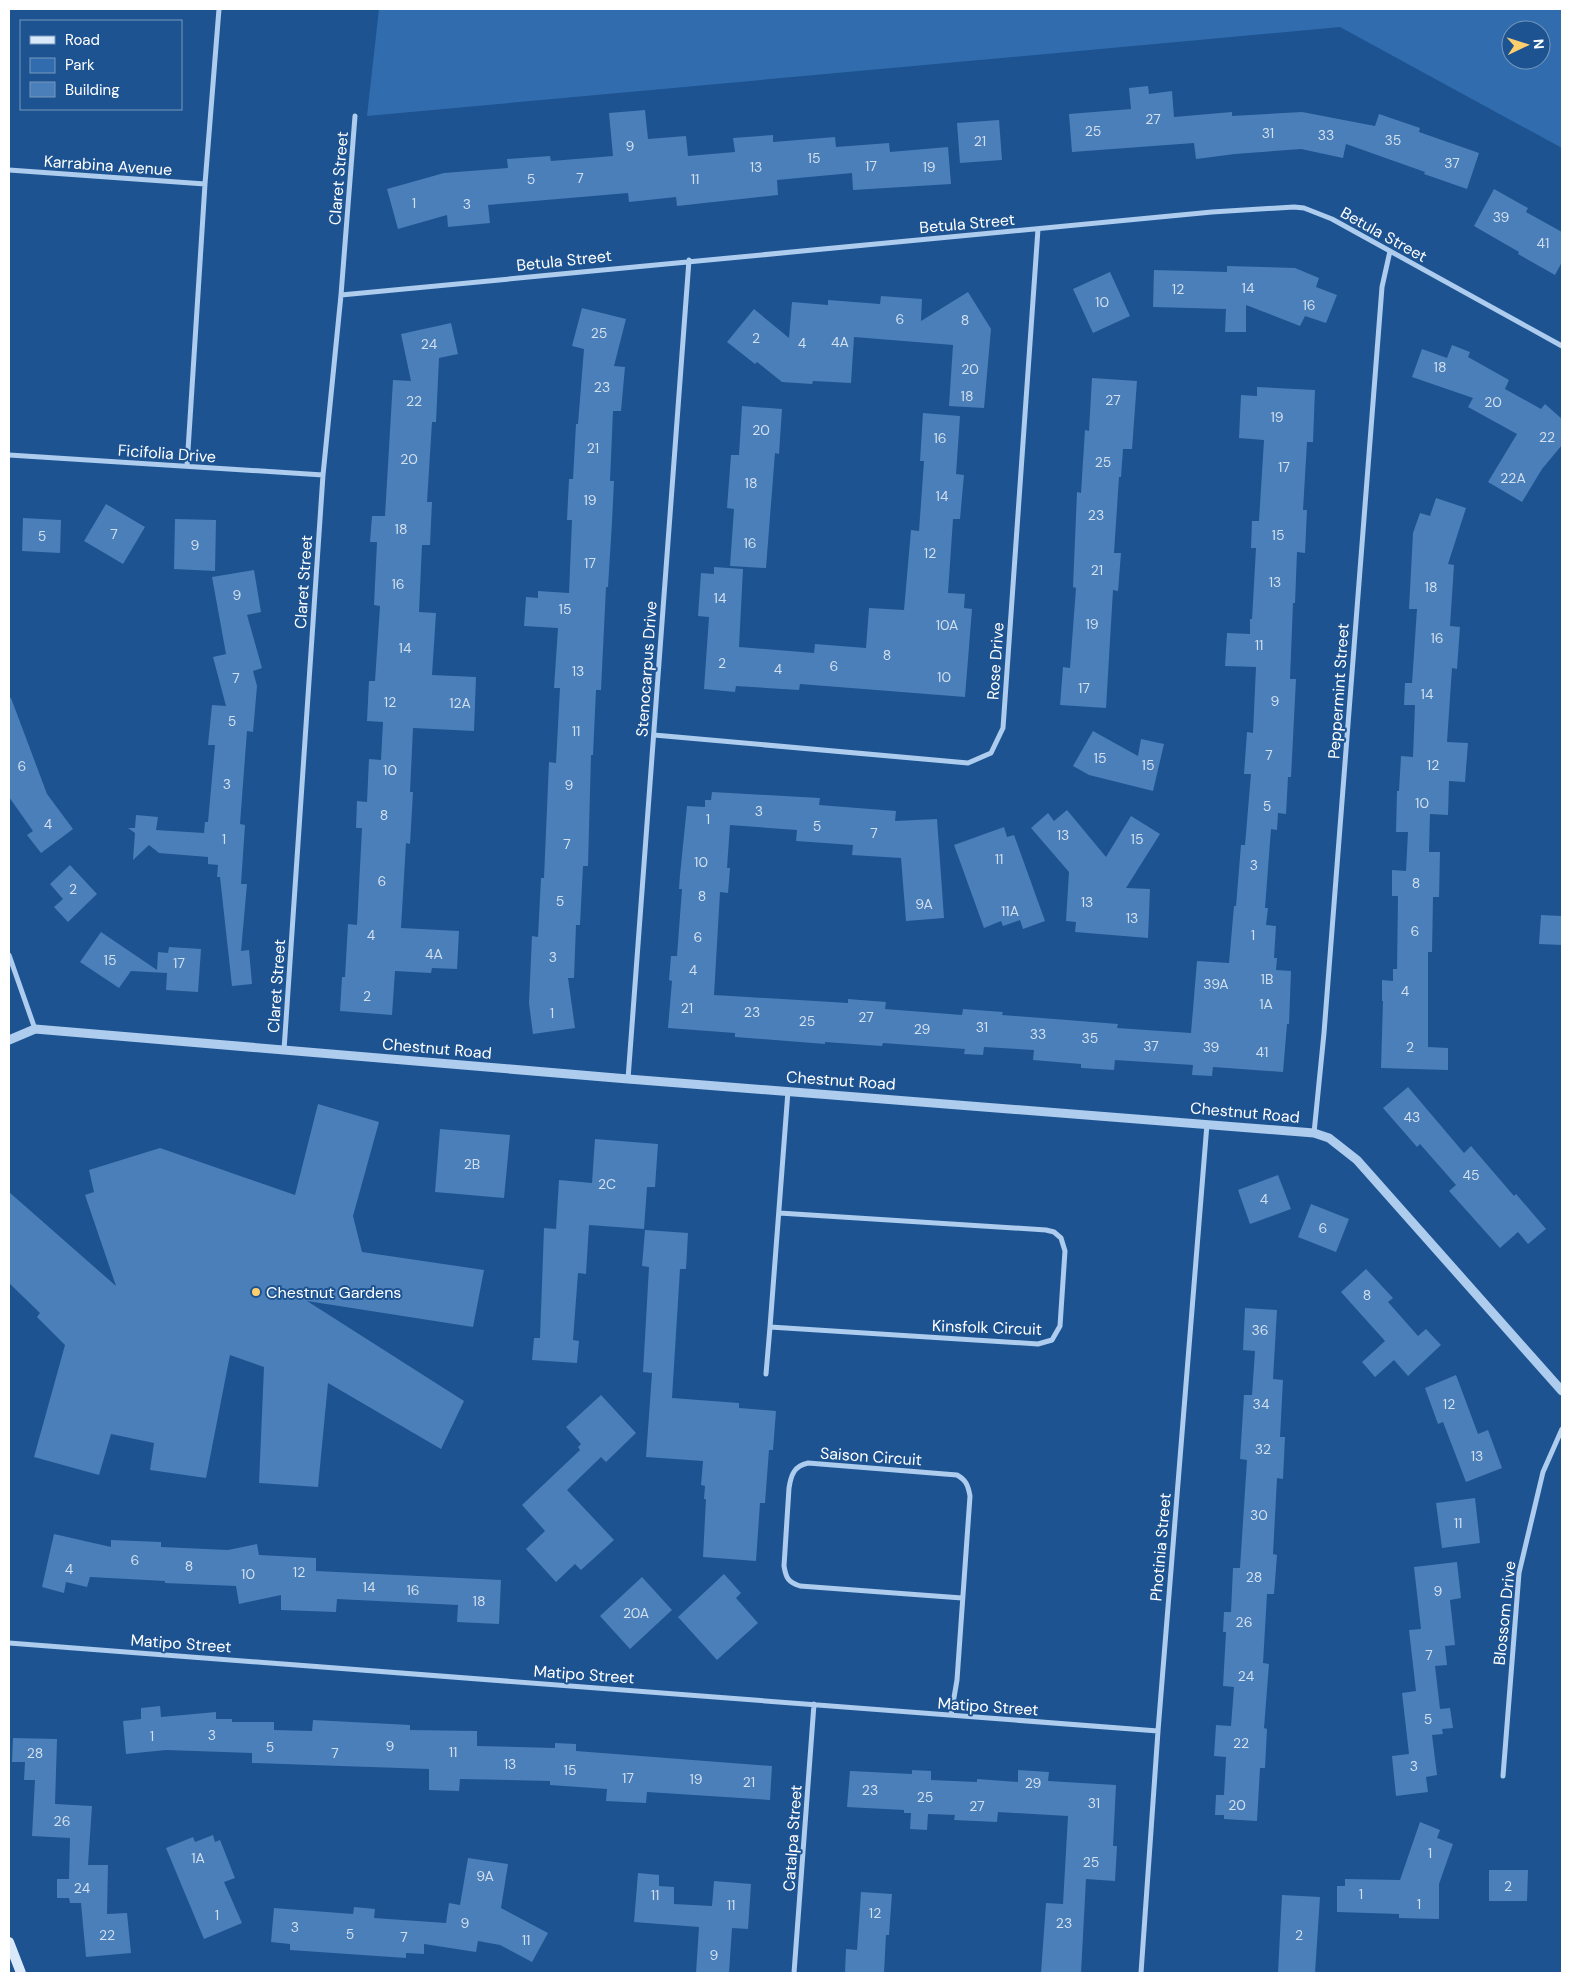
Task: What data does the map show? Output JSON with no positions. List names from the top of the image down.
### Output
{
  "streets": {
    "street": [
      "Karrabina Avenue",
      "Claret Street",
      "Betula Street",
      "Ficifolia Drive",
      "Rose Drive",
      "Stenocarpus Drive",
      "Peppermint Street",
      "Chestnut Road",
      "Kinsfolk Circuit",
      "Saison Circuit",
      "Photinia Street",
      "Blossom Drive",
      "Matipo Street",
      "Catalpa Street"
    ]
  },
  "crossings": [
    ["Claret Street", "Betula Street"],
    ["Claret Street", "Ficifolia Drive"],
    ["Claret Street", "Chestnut Road"],
    ["Betula Street", "Rose Drive"],
    ["Betula Street", "Stenocarpus Drive"],
    ["Betula Street", "Peppermint Street"],
    ["Rose Drive", "Stenocarpus Drive"],
    ["Stenocarpus Drive", "Chestnut Road"],
    ["Peppermint Street", "Chestnut Road"],
    ["Chestnut Road", "Photinia Street"],
    ["Saison Circuit", "Matipo Street"],
    ["Photinia Street", "Matipo Street"],
    ["Matipo Street", "Catalpa Street"]
  ],
  "places": ["Chestnut Gardens"],
  "house_numbers": [
    "27",
    "25",
    "31",
    "33",
    "35",
    "21",
    "9",
    "15",
    "37",
    "17",
    "13",
    "19",
    "7",
    "5",
    "11",
    "1",
    "3",
    "39",
    "41",
    "14",
    "12",
    "10",
    "16",
    "6",
    "8",
    "25",
    "2",
    "4A",
    "4",
    "24",
    "18",
    "20",
    "23",
    "18",
    "27",
    "22",
    "20",
    "19",
    "20",
    "22",
    "16",
    "21",
    "20",
    "25",
    "17",
    "22A",
    "18",
    "14",
    "19",
    "23",
    "18",
    "7",
    "15",
    "5",
    "16",
    "9",
    "12",
    "17",
    "21",
    "13",
    "16",
    "18",
    "9",
    "14",
    "15",
    "19",
    "10A",
    "16",
    "11",
    "14",
    "8",
    "2",
    "6",
    "4",
    "13",
    "10",
    "7",
    "17",
    "14",
    "9",
    "12",
    "12A",
    "5",
    "11",
    "7",
    "15",
    "15",
    "12",
    "6",
    "10",
    "3",
    "9",
    "10",
    "5",
    "3",
    "8",
    "1",
    "4",
    "5",
    "7",
    "13",
    "1",
    "15",
    "7",
    "11",
    "10",
    "3",
    "6",
    "8",
    "2",
    "8",
    "5",
    "13",
    "9A",
    "11A",
    "13",
    "6",
    "4",
    "1",
    "6",
    "4A",
    "3",
    "15",
    "17",
    "4",
    "1B",
    "39A",
    "4",
    "2",
    "1A",
    "21",
    "23",
    "1",
    "27",
    "25",
    "31",
    "29",
    "33",
    "35",
    "37",
    "39",
    "2",
    "41",
    "43",
    "2B",
    "45",
    "2C",
    "4",
    "6",
    "8",
    "36",
    "34",
    "12",
    "32",
    "13",
    "30",
    "11",
    "6",
    "8",
    "4",
    "12",
    "10",
    "28",
    "14",
    "16",
    "9",
    "18",
    "20A",
    "26",
    "7",
    "24",
    "5",
    "3",
    "1",
    "22",
    "9",
    "5",
    "11",
    "28",
    "7",
    "13",
    "3",
    "15",
    "17",
    "19",
    "21",
    "29",
    "23",
    "25",
    "31",
    "20",
    "27",
    "26",
    "1",
    "1A",
    "25",
    "9A",
    "2",
    "24",
    "1",
    "11",
    "1",
    "11",
    "12",
    "1",
    "9",
    "23",
    "3",
    "5",
    "22",
    "2",
    "7",
    "11",
    "9"
  ],
  "legend": ["Road", "Park", "Building"],
  "north": "right"
}
